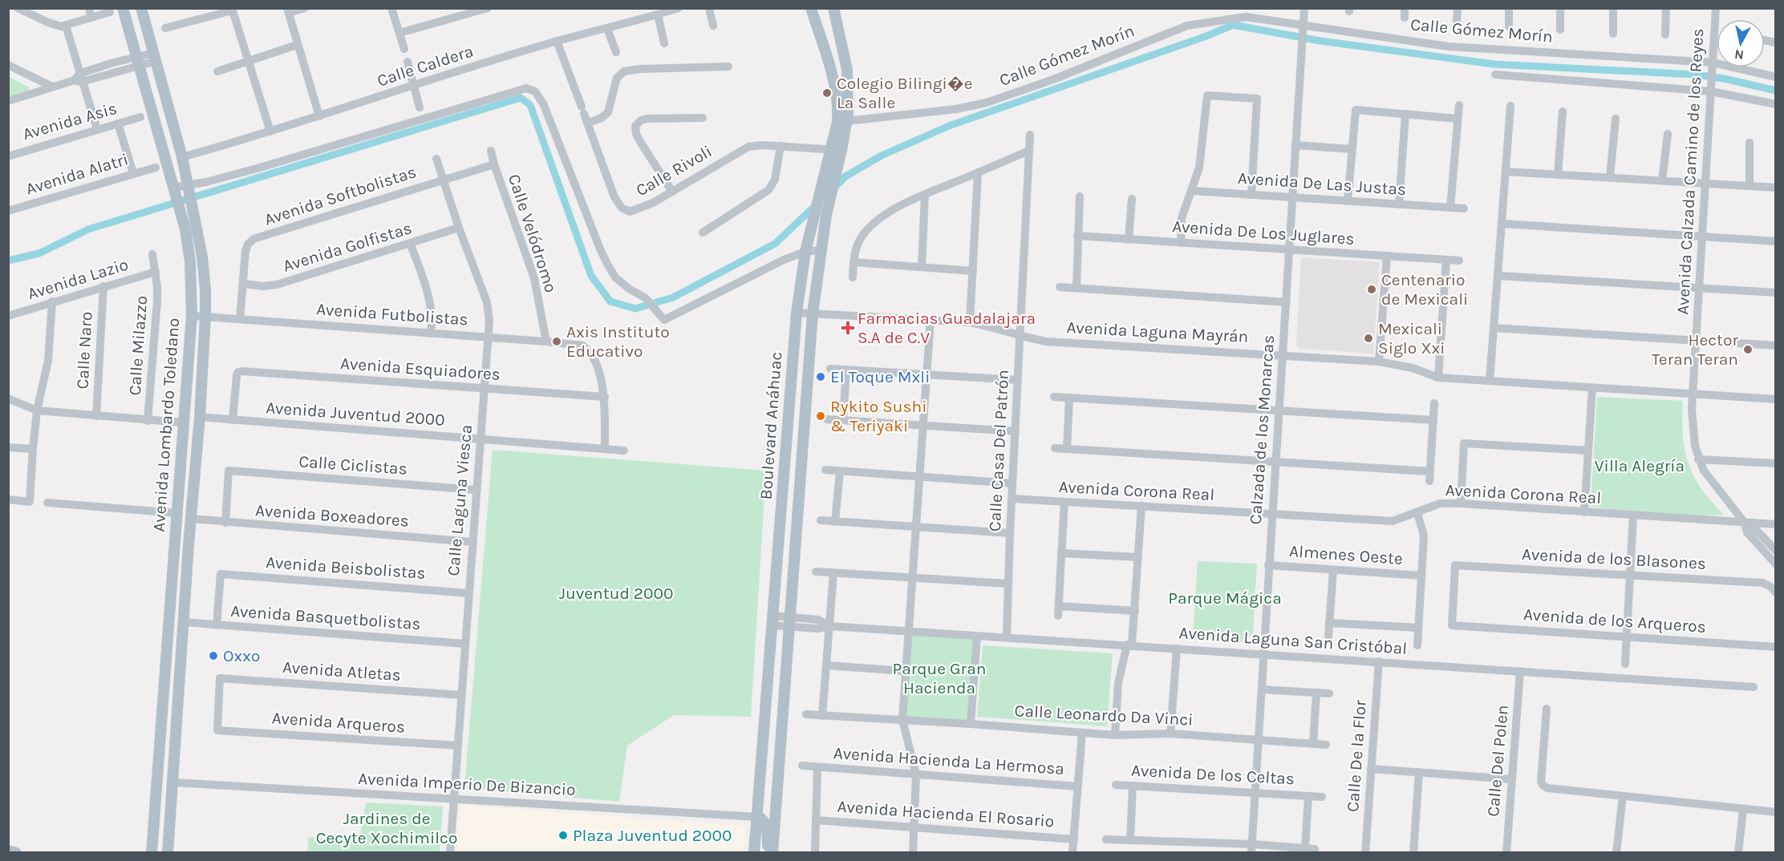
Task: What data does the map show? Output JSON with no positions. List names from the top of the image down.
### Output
{
  "streets": {
    "main road": ["Avenida Lombardo Toledano", "Boulevard Anáhuac"],
    "street": [
      "Calle Gómez Morín",
      "Calle Caldera",
      "Avenida Asis",
      "Calle Rivoli",
      "Avenida Calzada Camino de los Reyes",
      "Avenida Alatri",
      "Avenida De Las Justas",
      "Avenida Softbolistas",
      "Avenida De Los Juglares",
      "Calle Velódromo",
      "Avenida Golfistas",
      "Avenida Lazio",
      "Avenida Futbolistas",
      "Avenida Laguna Mayrán",
      "Calle Milazzo",
      "Calle Naro",
      "Avenida Esquiadores",
      "Avenida Juventud 2000",
      "Calzada de los Monarcas",
      "Calle Casa Del Patrón",
      "Calle Ciclistas",
      "Avenida Corona Real",
      "Calle Laguna Viesca",
      "Avenida Boxeadores",
      "Almenes Oeste",
      "Avenida de los Blasones",
      "Avenida Beisbolistas",
      "Avenida Basquetbolistas",
      "Avenida de los Arqueros",
      "Avenida Laguna San Cristóbal",
      "Avenida Atletas",
      "Calle Leonardo Da Vinci",
      "Avenida Arqueros",
      "Calle De la Flor",
      "Avenida Hacienda La Hermosa",
      "Calle Del Polen",
      "Avenida De los Celtas",
      "Avenida Imperio De Bizancio",
      "Avenida Hacienda El Rosario"
    ]
  },
  "crossings": [
    ["Calle Gómez Morín", "Avenida Calzada Camino de los Reyes"],
    ["Calle Gómez Morín", "Boulevard Anáhuac"],
    ["Calle Gómez Morín", "Calzada de los Monarcas"],
    ["Calle Caldera", "Calle Rivoli"],
    ["Calle Caldera", "Avenida Lombardo Toledano"],
    ["Calle Rivoli", "Boulevard Anáhuac"],
    ["Avenida Calzada Camino de los Reyes", "Avenida Laguna Mayrán"],
    ["Avenida Calzada Camino de los Reyes", "Avenida Corona Real"],
    ["Avenida De Las Justas", "Calzada de los Monarcas"],
    ["Avenida Softbolistas", "Calle Velódromo"],
    ["Avenida Softbolistas", "Avenida Golfistas"],
    ["Avenida Softbolistas", "Calle Laguna Viesca"],
    ["Avenida De Los Juglares", "Calzada de los Monarcas"],
    ["Calle Velódromo", "Avenida Futbolistas"],
    ["Calle Velódromo", "Calle Laguna Viesca"],
    ["Avenida Golfistas", "Calle Laguna Viesca"],
    ["Avenida Lazio", "Calle Milazzo"],
    ["Avenida Lazio", "Calle Naro"],
    ["Avenida Futbolistas", "Avenida Esquiadores"],
    ["Avenida Futbolistas", "Avenida Lombardo Toledano"],
    ["Avenida Futbolistas", "Calle Laguna Viesca"],
    ["Avenida Laguna Mayrán", "Boulevard Anáhuac"],
    ["Avenida Laguna Mayrán", "Calzada de los Monarcas"],
    ["Avenida Laguna Mayrán", "Calle Casa Del Patrón"],
    ["Avenida Esquiadores", "Avenida Juventud 2000"],
    ["Avenida Esquiadores", "Calle Laguna Viesca"],
    ["Avenida Juventud 2000", "Avenida Lombardo Toledano"],
    ["Avenida Juventud 2000", "Calle Laguna Viesca"],
    ["Avenida Lombardo Toledano", "Avenida Boxeadores"],
    ["Avenida Lombardo Toledano", "Avenida Basquetbolistas"],
    ["Avenida Lombardo Toledano", "Avenida Imperio De Bizancio"],
    ["Boulevard Anáhuac", "Avenida Laguna San Cristóbal"],
    ["Boulevard Anáhuac", "Avenida Imperio De Bizancio"],
    ["Calzada de los Monarcas", "Avenida Corona Real"],
    ["Calzada de los Monarcas", "Almenes Oeste"],
    ["Calzada de los Monarcas", "Avenida Laguna San Cristóbal"],
    ["Calzada de los Monarcas", "Calle Leonardo Da Vinci"],
    ["Calzada de los Monarcas", "Avenida De los Celtas"],
    ["Calle Casa Del Patrón", "Avenida Corona Real"],
    ["Calle Casa Del Patrón", "Avenida Laguna San Cristóbal"],
    ["Calle Ciclistas", "Calle Laguna Viesca"],
    ["Calle Ciclistas", "Avenida Boxeadores"],
    ["Calle Laguna Viesca", "Avenida Boxeadores"],
    ["Calle Laguna Viesca", "Avenida Beisbolistas"],
    ["Calle Laguna Viesca", "Avenida Basquetbolistas"],
    ["Calle Laguna Viesca", "Avenida Atletas"],
    ["Calle Laguna Viesca", "Avenida Arqueros"],
    ["Calle Laguna Viesca", "Avenida Imperio De Bizancio"],
    ["Avenida de los Blasones", "Avenida de los Arqueros"],
    ["Avenida Beisbolistas", "Avenida Basquetbolistas"],
    ["Avenida Laguna San Cristóbal", "Calle De la Flor"],
    ["Avenida Laguna San Cristóbal", "Calle Del Polen"],
    ["Avenida Atletas", "Avenida Arqueros"]
  ],
  "parks": [
    "Villa Alegría",
    "Juventud 2000",
    "Parque Mágica",
    "Parque Gran Hacienda",
    "Jardines de Cecyte Xochimilco"
  ],
  "places": {
    "other": [
      "Colegio Bilingi�e La Salle",
      "Centenario de Mexicali",
      "Mexicali Siglo Xxi",
      "Axis Instituto Educativo",
      "Hector Teran Teran",
      "El Toque Mxli",
      "Rykito Sushi & Teriyaki",
      "Oxxo",
      "Plaza Juventud 2000"
    ],
    "health": ["Farmacias Guadalajara S.A de C.V"]
  },
  "north": "bottom"
}
